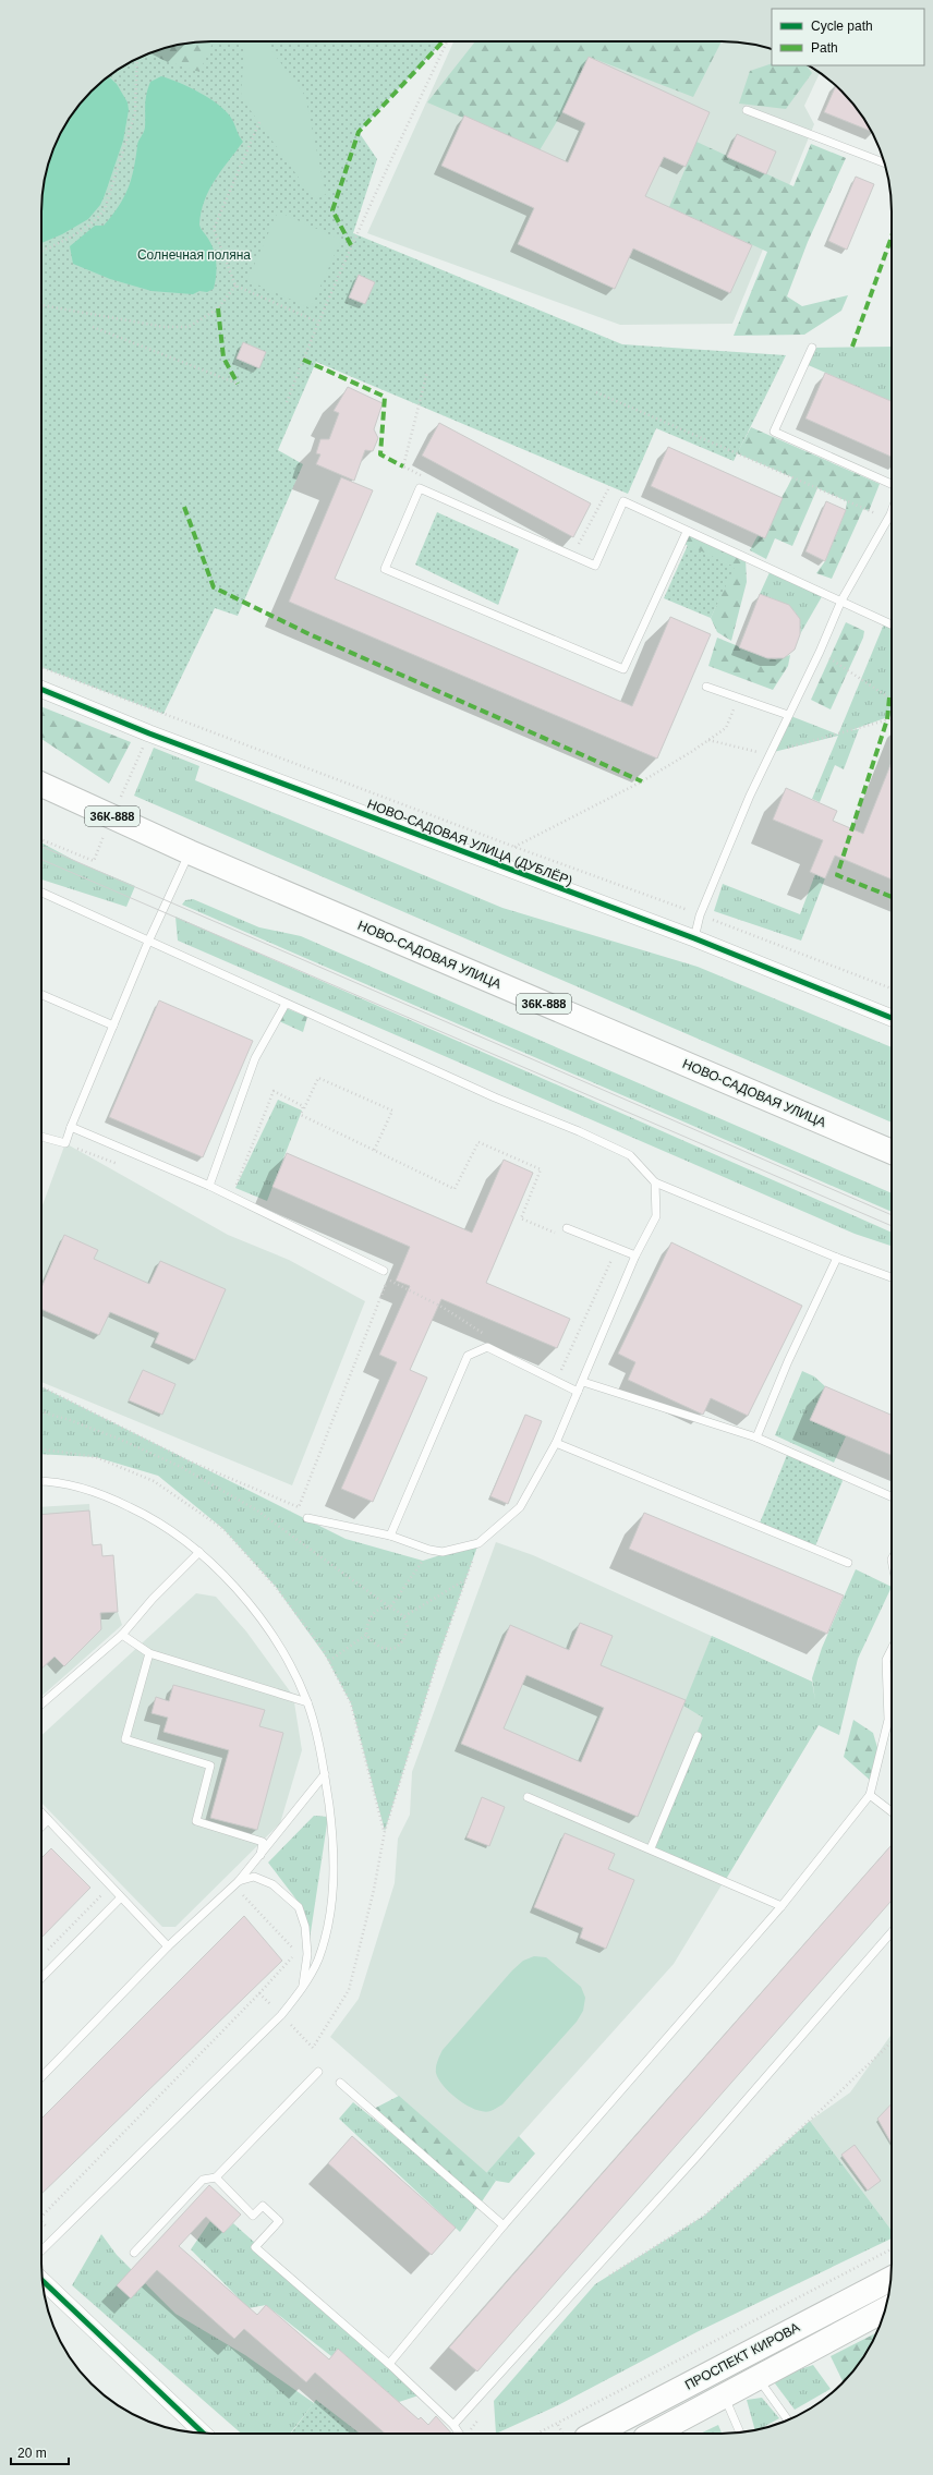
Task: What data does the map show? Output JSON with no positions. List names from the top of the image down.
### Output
{
  "streets": {
    "main road": ["36К-888", "НОВО-САДОВАЯ УЛИЦА", "ПРОСПЕКТ КИРОВА"],
    "street": ["НОВО-САДОВАЯ УЛИЦА (ДУБЛЁР)"]
  },
  "parks": ["Солнечная поляна"],
  "legend": ["Cycle path", "Path"],
  "scale_bar": "20 m"
}
